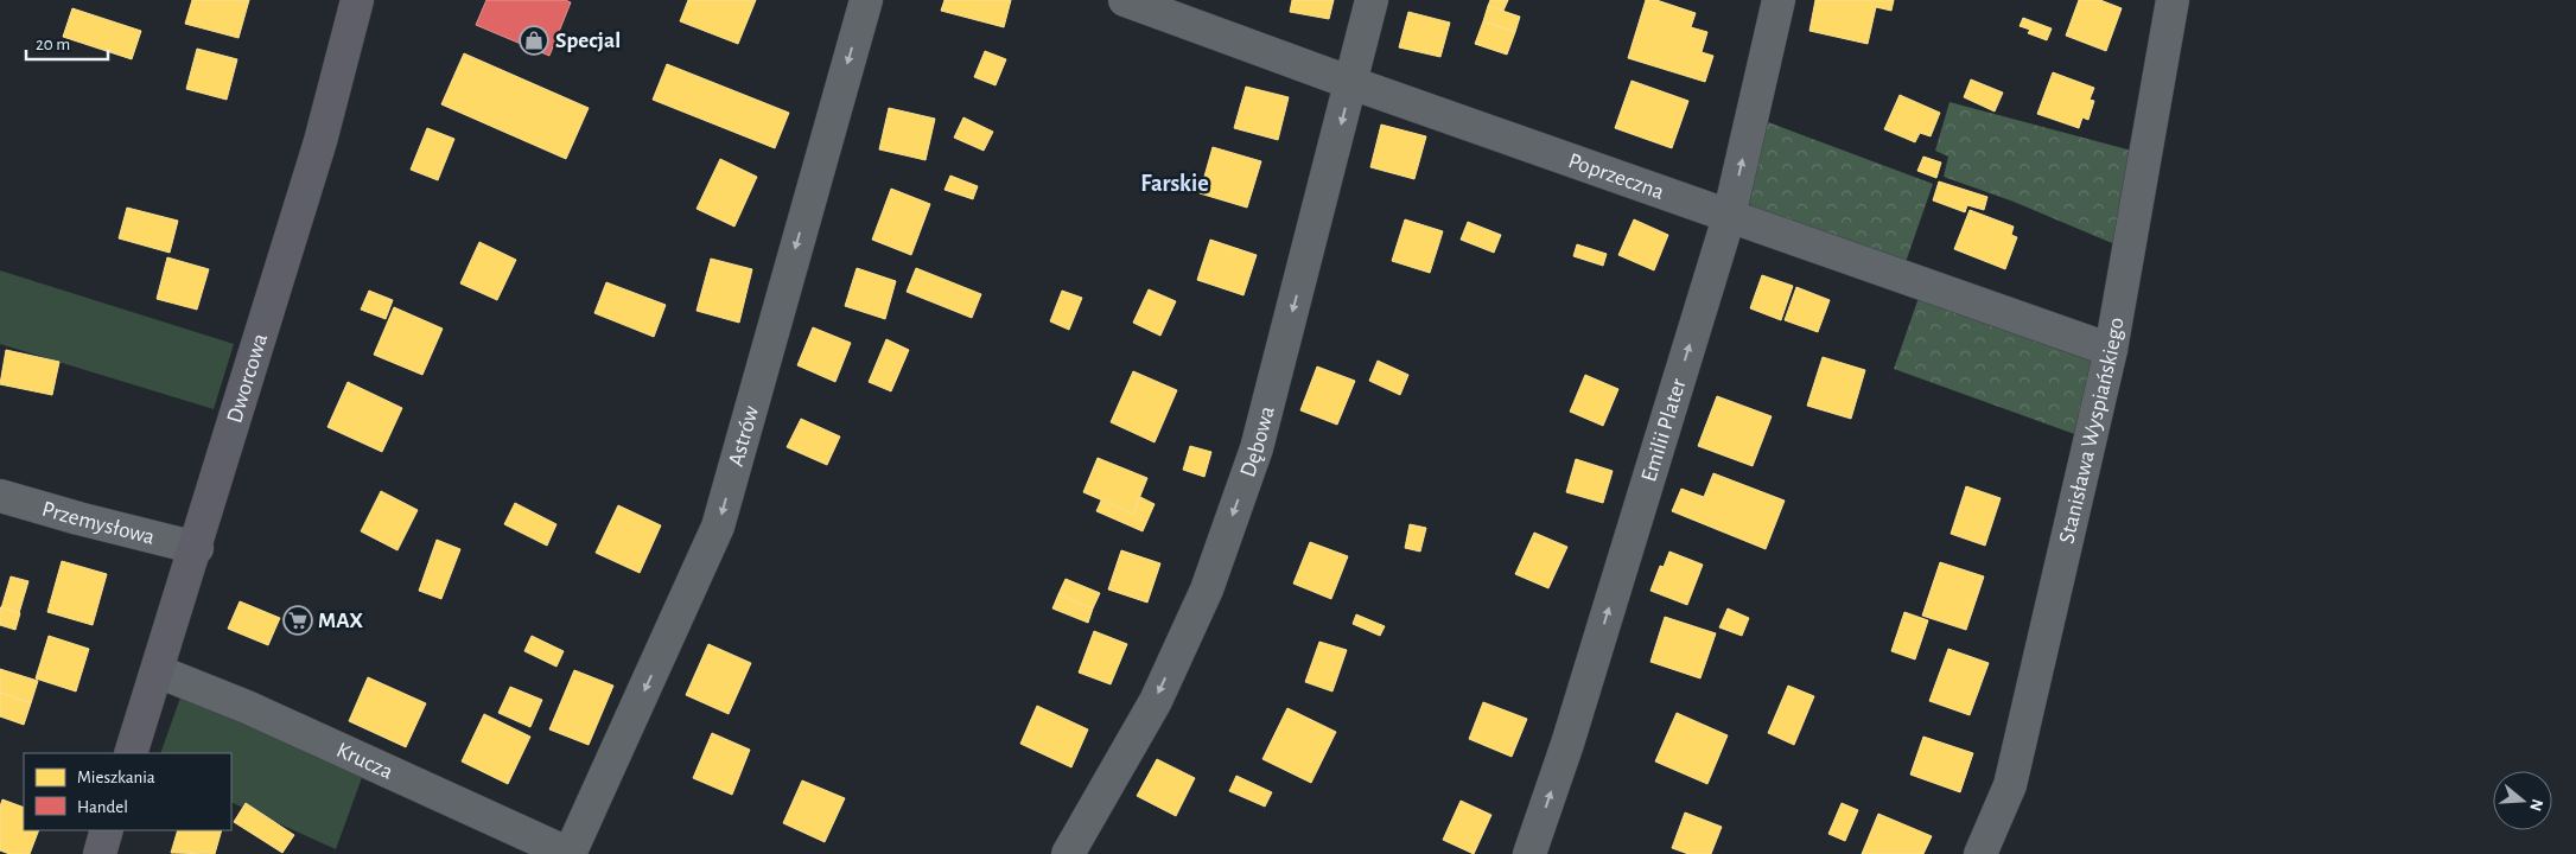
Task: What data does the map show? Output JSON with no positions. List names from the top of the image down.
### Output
{
  "streets": {
    "main road": ["Dworcowa"],
    "street": [
      "Poprzeczna",
      "Emilii Plater",
      "Stanisława Wyspiańskiego",
      "Astrów",
      "Dębowa",
      "Przemysłowa",
      "Krucza"
    ]
  },
  "crossings": [
    ["Poprzeczna", "Emilii Plater"],
    ["Poprzeczna", "Stanisława Wyspiańskiego"],
    ["Poprzeczna", "Dębowa"],
    ["Dworcowa", "Przemysłowa"],
    ["Dworcowa", "Krucza"],
    ["Astrów", "Krucza"]
  ],
  "one_way": ["Emilii Plater", "Astrów", "Dębowa"],
  "districts": ["Farskie"],
  "places": {
    "shop": ["Specjal"],
    "supermarket": ["MAX"]
  },
  "legend": ["Mieszkania", "Handel"],
  "scale_bar": "20 m",
  "north": "right"
}
